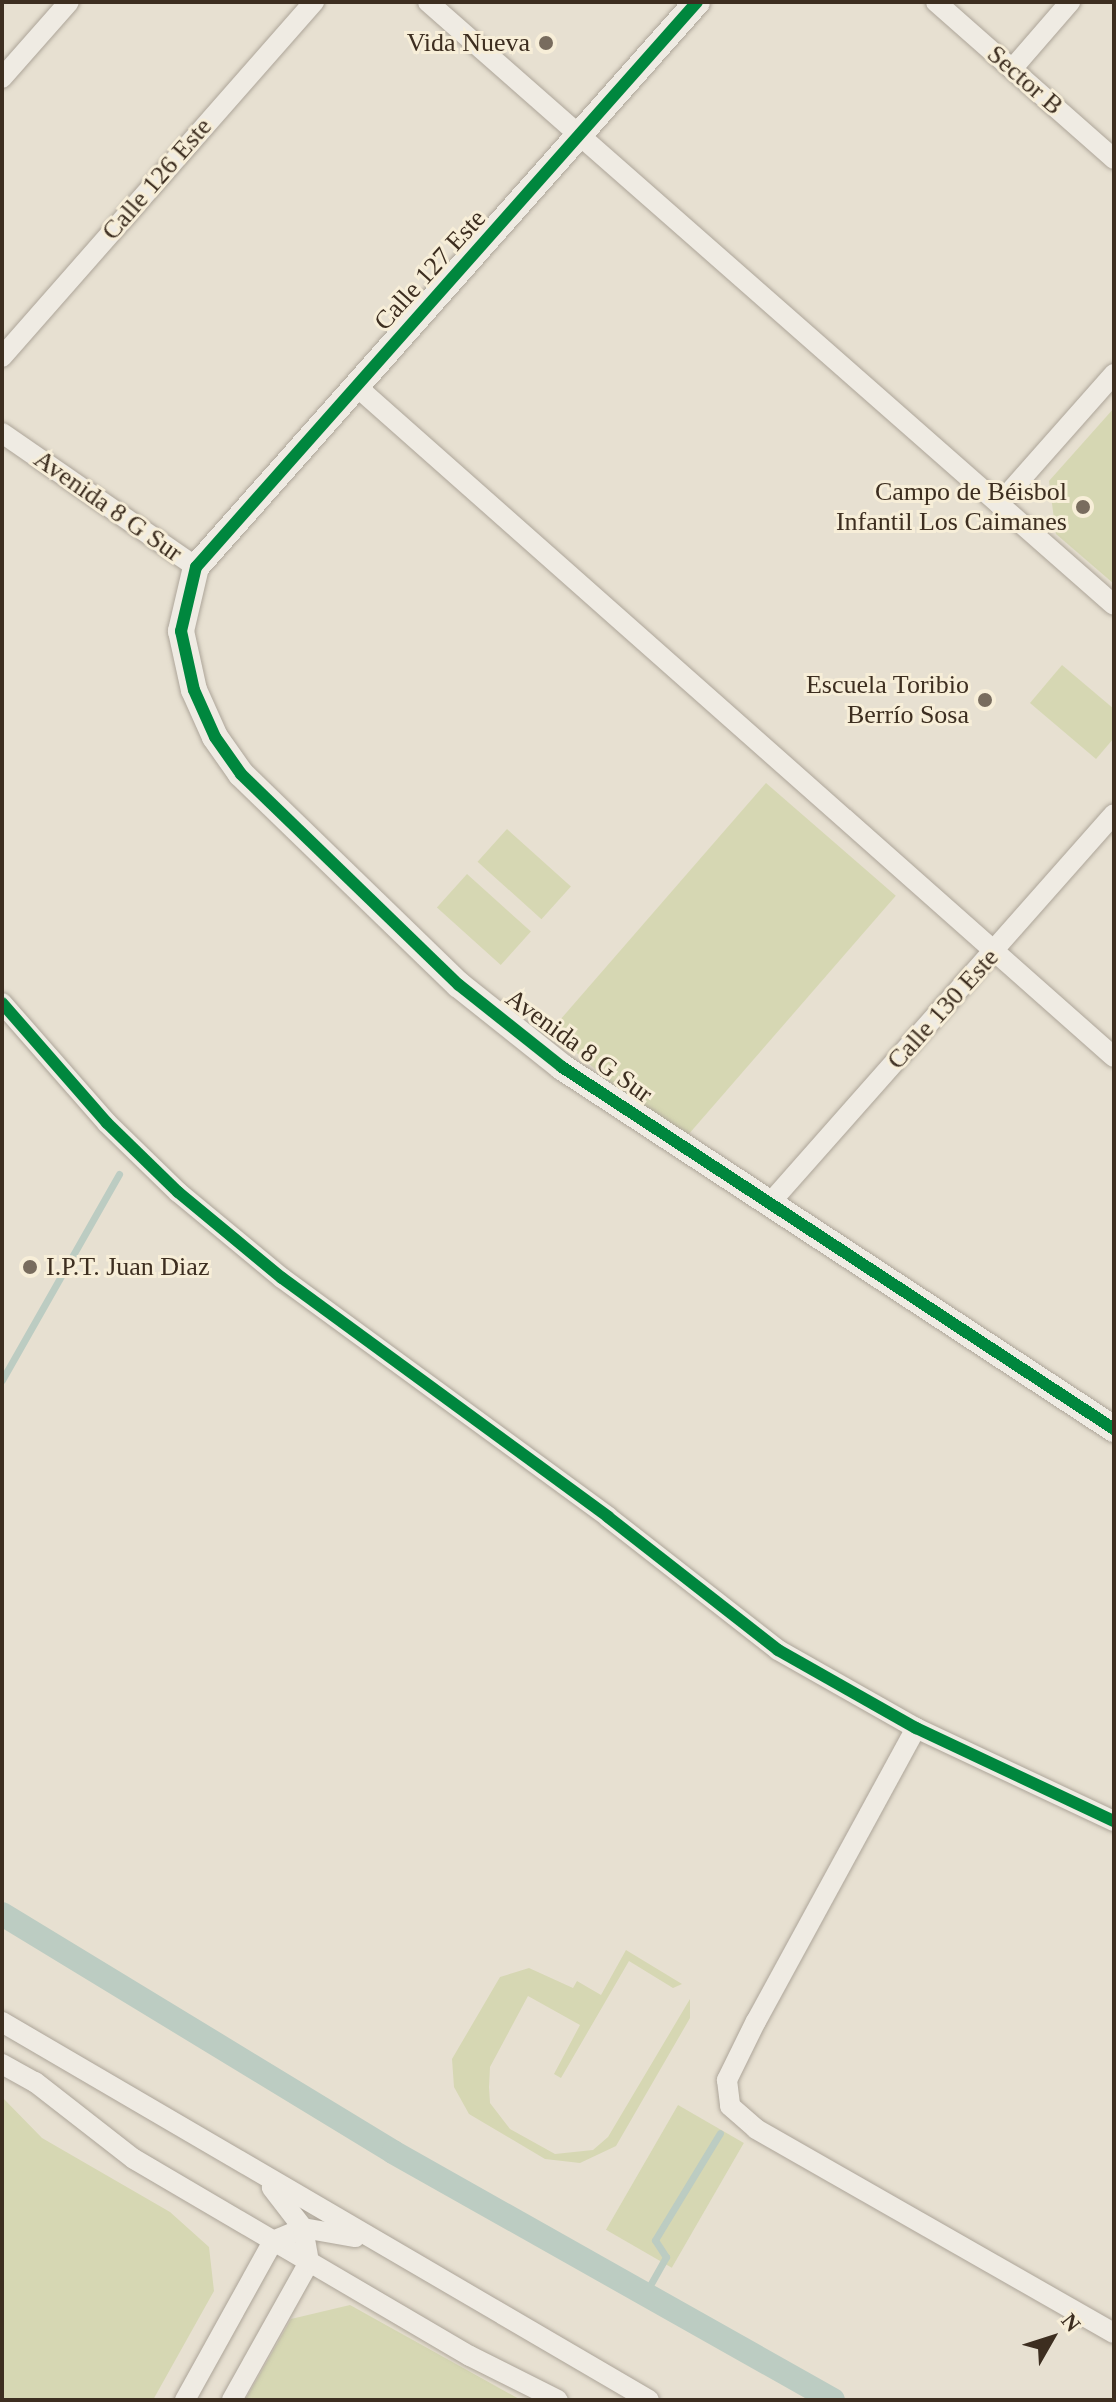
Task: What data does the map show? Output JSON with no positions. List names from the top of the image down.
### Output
{
  "streets": {
    "street": [
      "Sector B",
      "Calle 126 Este",
      "Calle 127 Este",
      "Avenida 8 G Sur",
      "Calle 130 Este"
    ]
  },
  "crossings": [
    ["Calle 127 Este", "Avenida 8 G Sur"],
    ["Avenida 8 G Sur", "Calle 130 Este"]
  ],
  "places": [
    "Vida Nueva",
    "Campo de Béisbol Infantil Los Caimanes",
    "Escuela Toribio Berrío Sosa",
    "I.P.T. Juan Diaz"
  ],
  "north": "top right"
}
